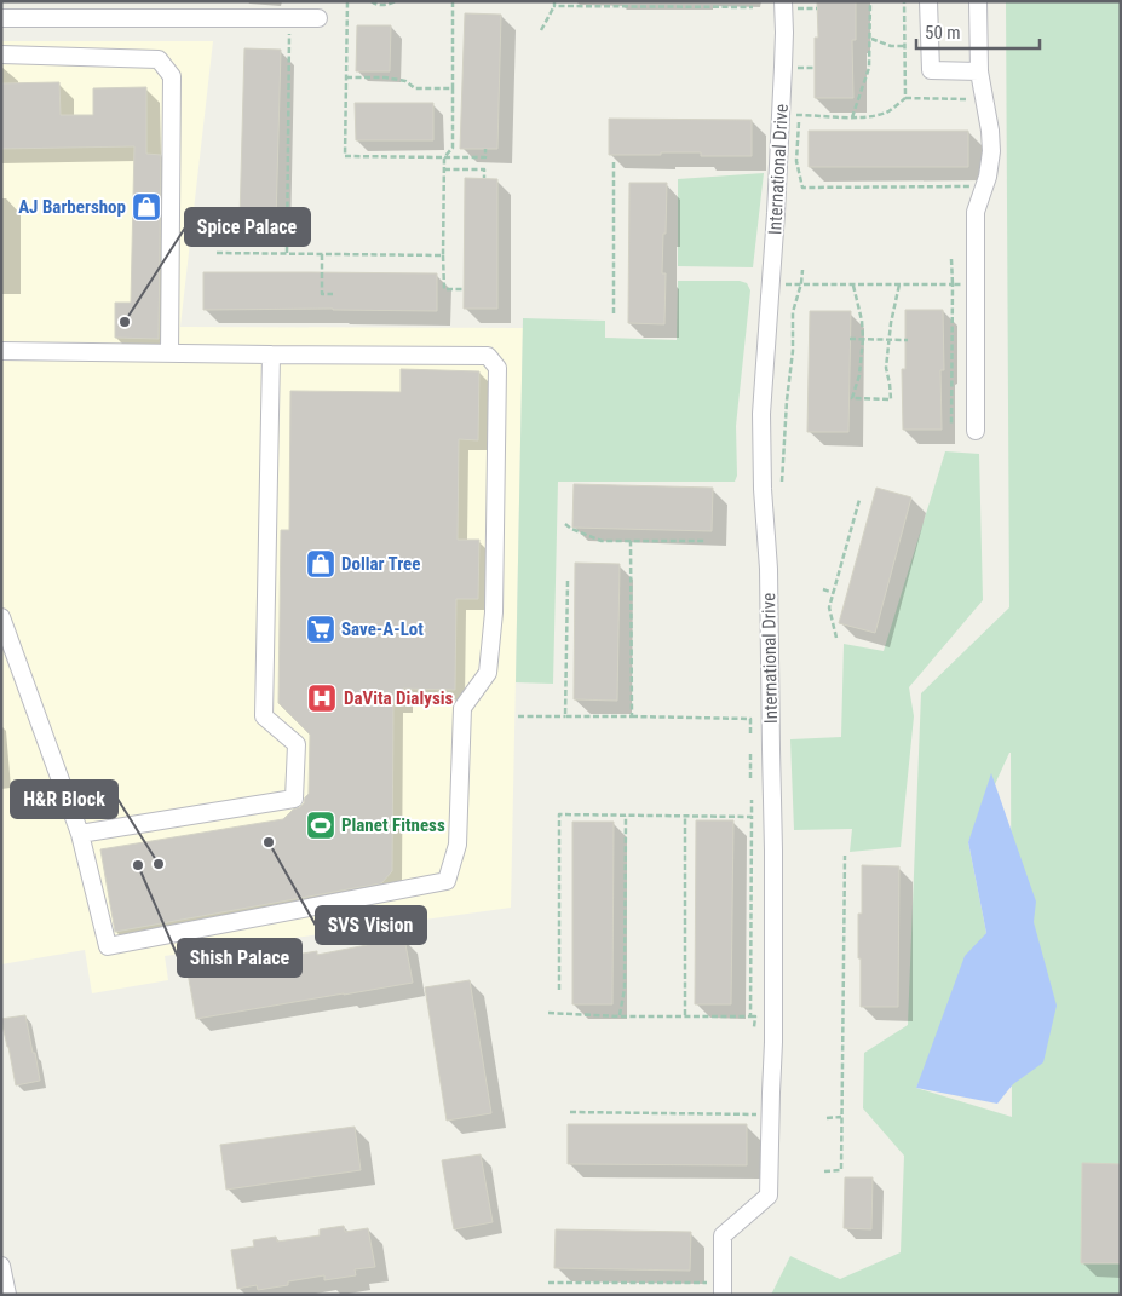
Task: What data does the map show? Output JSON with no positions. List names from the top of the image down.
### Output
{
  "streets": {
    "street": ["International Drive"]
  },
  "places": {
    "shop": ["AJ Barbershop", "Dollar Tree"],
    "other": [
      "Spice Palace",
      "SVS Vision",
      "H&R Block",
      "Shish Palace"
    ],
    "supermarket": ["Save-A-Lot"],
    "hospital": ["DaVita Dialysis"],
    "sports": ["Planet Fitness"]
  },
  "scale_bar": "50 m"
}
